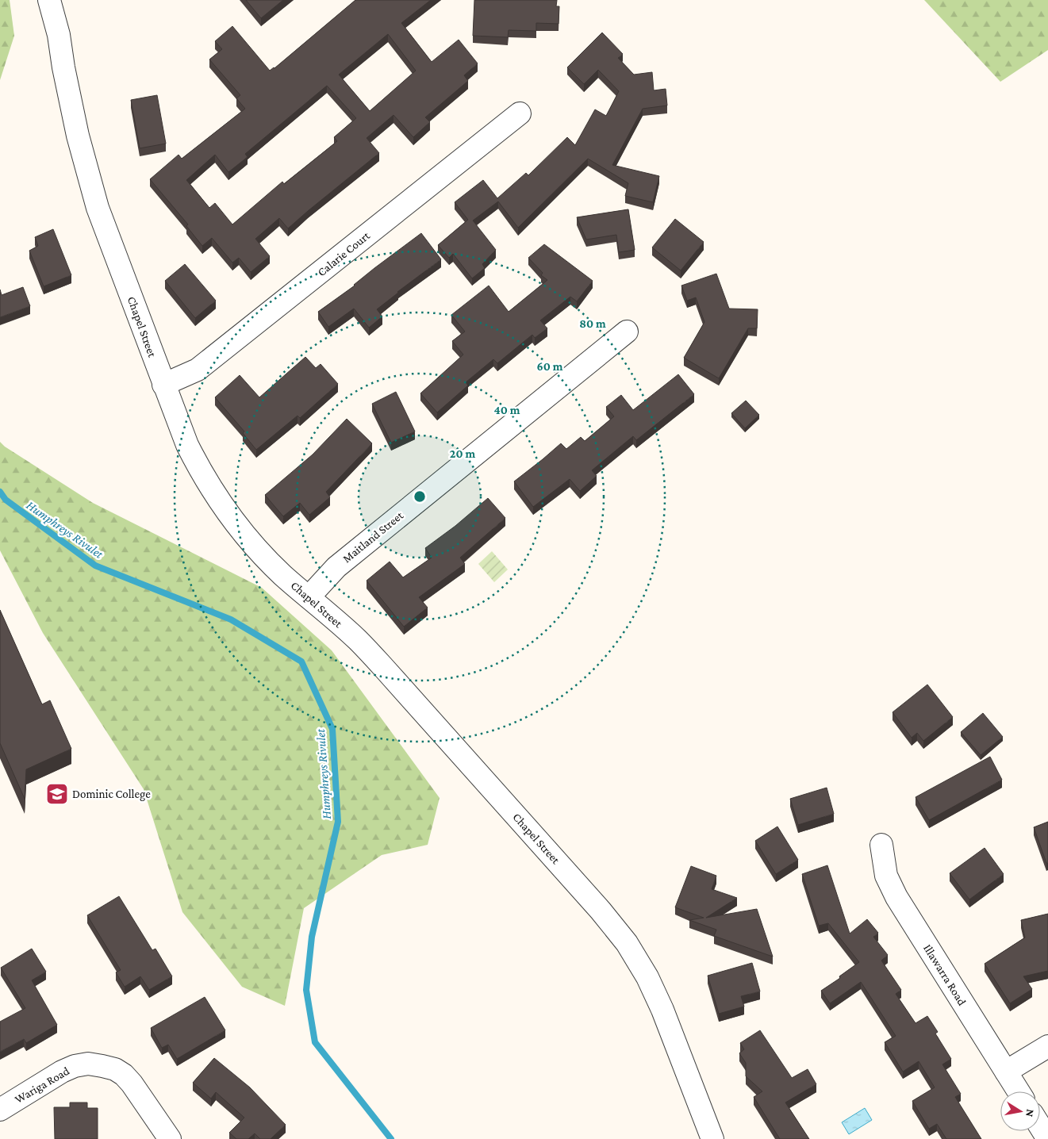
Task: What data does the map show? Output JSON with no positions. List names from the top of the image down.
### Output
{
  "streets": {
    "street": [
      "Calarie Court",
      "Chapel Street",
      "Maitland Street",
      "Illawarra Road",
      "Wariga Road"
    ]
  },
  "crossings": [
    ["Calarie Court", "Chapel Street"],
    ["Chapel Street", "Maitland Street"]
  ],
  "water": ["Humphreys Rivulet"],
  "places": {
    "school or university": ["Dominic College"]
  },
  "north": "right",
  "rings": [
    "80 m",
    "60 m",
    "40 m",
    "20 m"
  ]
}
